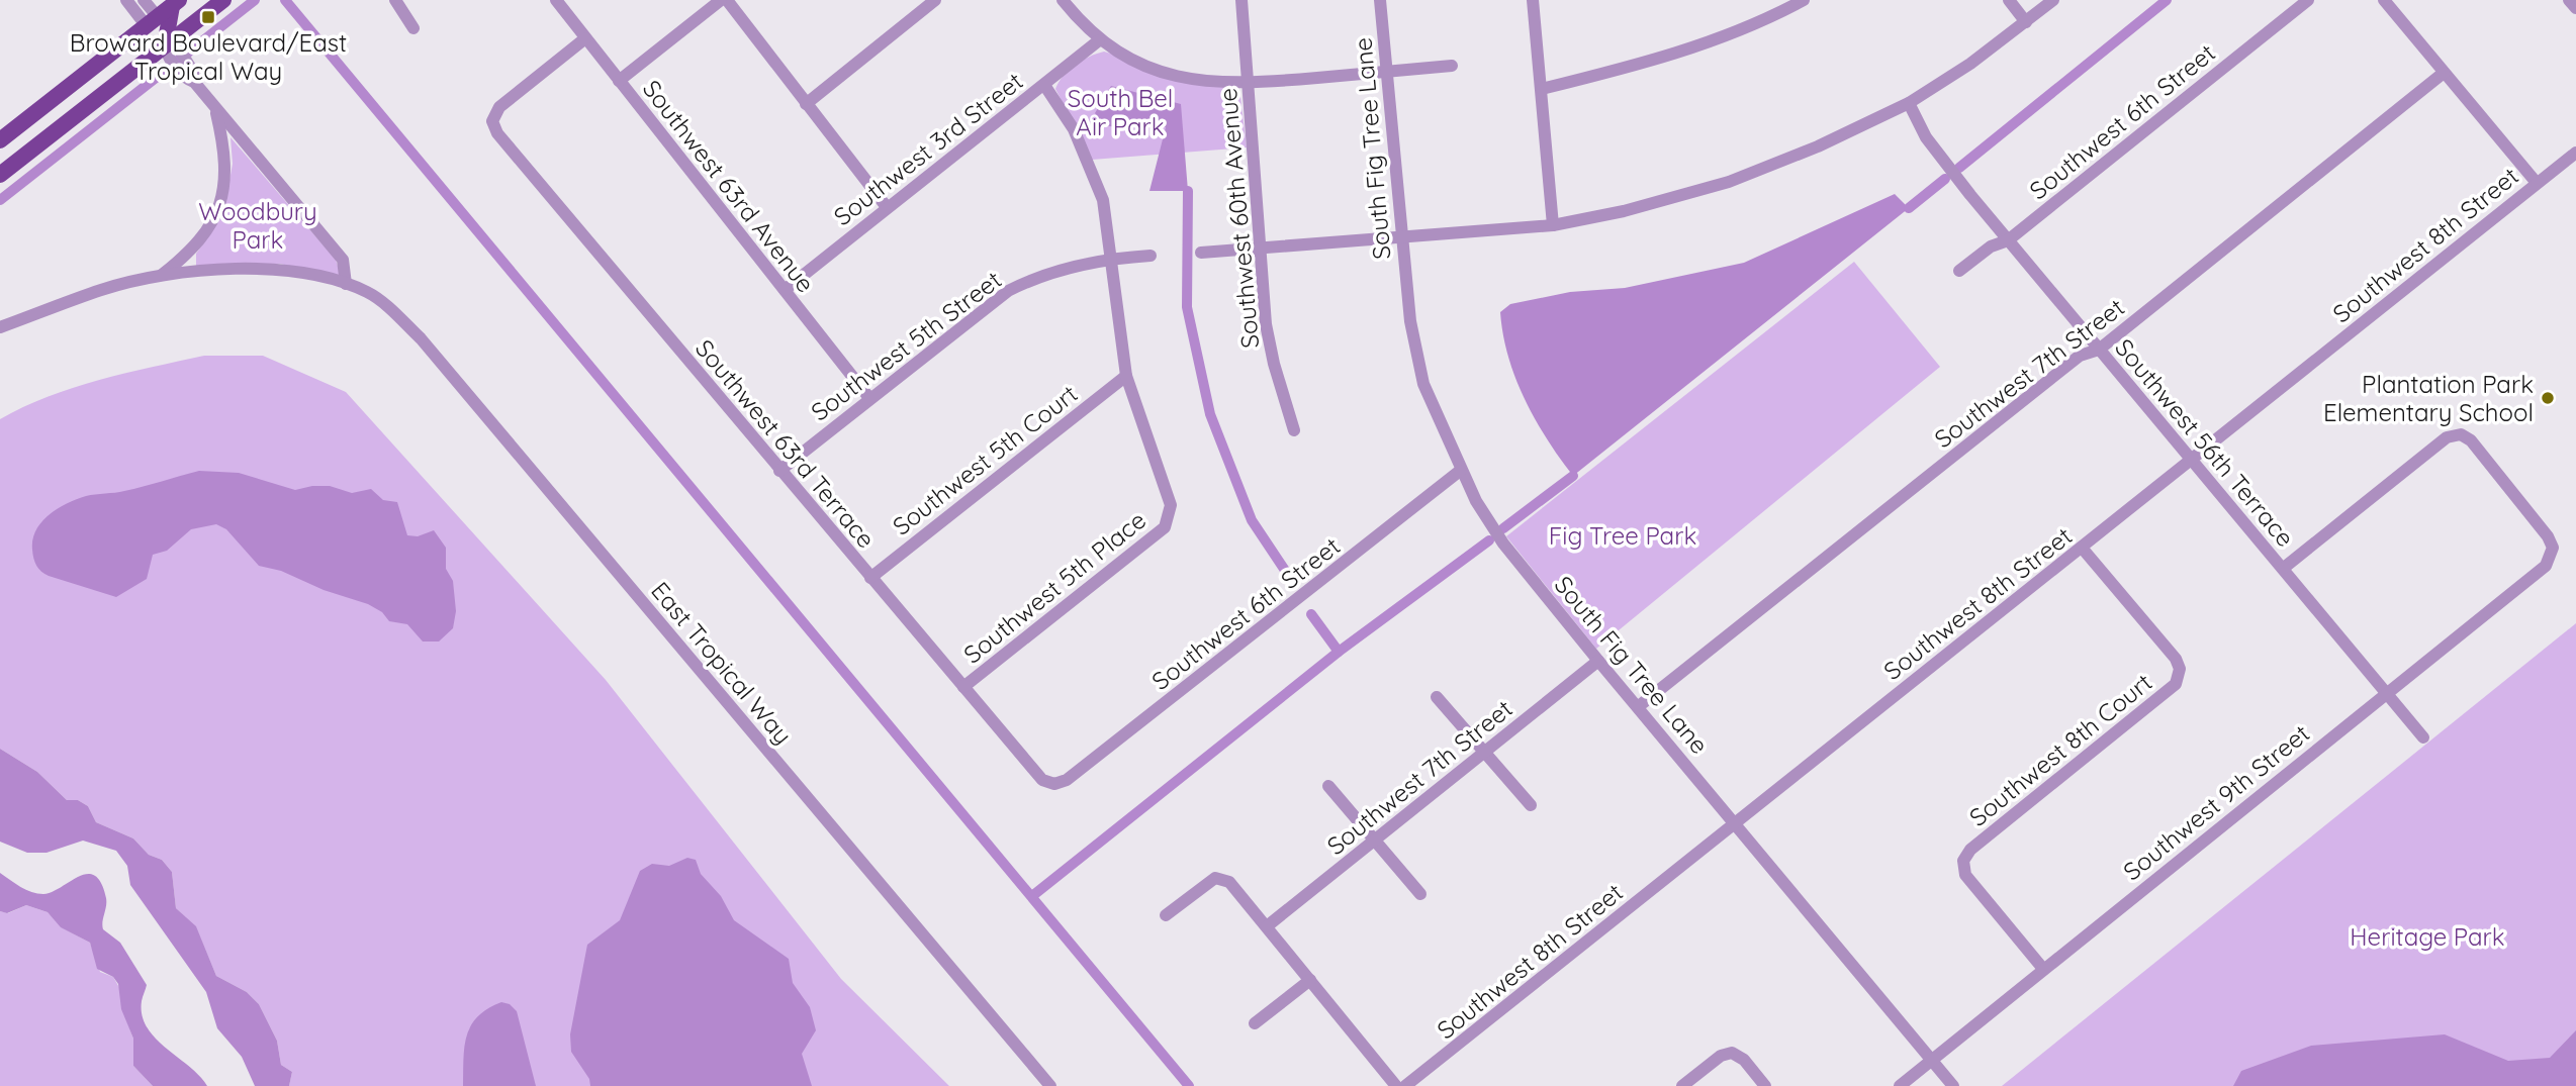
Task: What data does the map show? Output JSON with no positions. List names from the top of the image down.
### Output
{
  "streets": {
    "street": [
      "Southwest 6th Street",
      "Southwest 3rd Street",
      "South Fig Tree Lane",
      "Southwest 63rd Avenue",
      "Southwest 60th Avenue",
      "Southwest 8th Street",
      "Southwest 5th Street",
      "Southwest 7th Street",
      "Southwest 56th Terrace",
      "Southwest 63rd Terrace",
      "Southwest 5th Court",
      "Southwest 5th Place",
      "East Tropical Way",
      "Southwest 8th Court",
      "Southwest 9th Street"
    ]
  },
  "crossings": [
    ["Southwest 6th Street", "South Fig Tree Lane"],
    ["Southwest 6th Street", "Southwest 56th Terrace"],
    ["Southwest 6th Street", "Southwest 63rd Terrace"],
    ["Southwest 3rd Street", "Southwest 63rd Avenue"],
    ["South Fig Tree Lane", "Southwest 8th Street"],
    ["South Fig Tree Lane", "Southwest 7th Street"],
    ["South Fig Tree Lane", "Southwest 9th Street"],
    ["Southwest 63rd Avenue", "Southwest 5th Street"],
    ["Southwest 63rd Avenue", "Southwest 63rd Terrace"],
    ["Southwest 8th Street", "Southwest 56th Terrace"],
    ["Southwest 8th Street", "Southwest 8th Court"],
    ["Southwest 5th Street", "Southwest 63rd Terrace"],
    ["Southwest 7th Street", "Southwest 56th Terrace"],
    ["Southwest 56th Terrace", "Southwest 9th Street"],
    ["Southwest 63rd Terrace", "Southwest 5th Court"],
    ["Southwest 63rd Terrace", "Southwest 5th Place"],
    ["Southwest 5th Court", "Southwest 5th Place"],
    ["Southwest 8th Court", "Southwest 9th Street"]
  ],
  "parks": [
    "South Bel Air Park",
    "Woodbury Park",
    "Fig Tree Park",
    "Heritage Park"
  ],
  "places": {
    "transit": ["Broward Boulevard/East Tropical Way"],
    "other": ["Plantation Park Elementary School"]
  }
}
